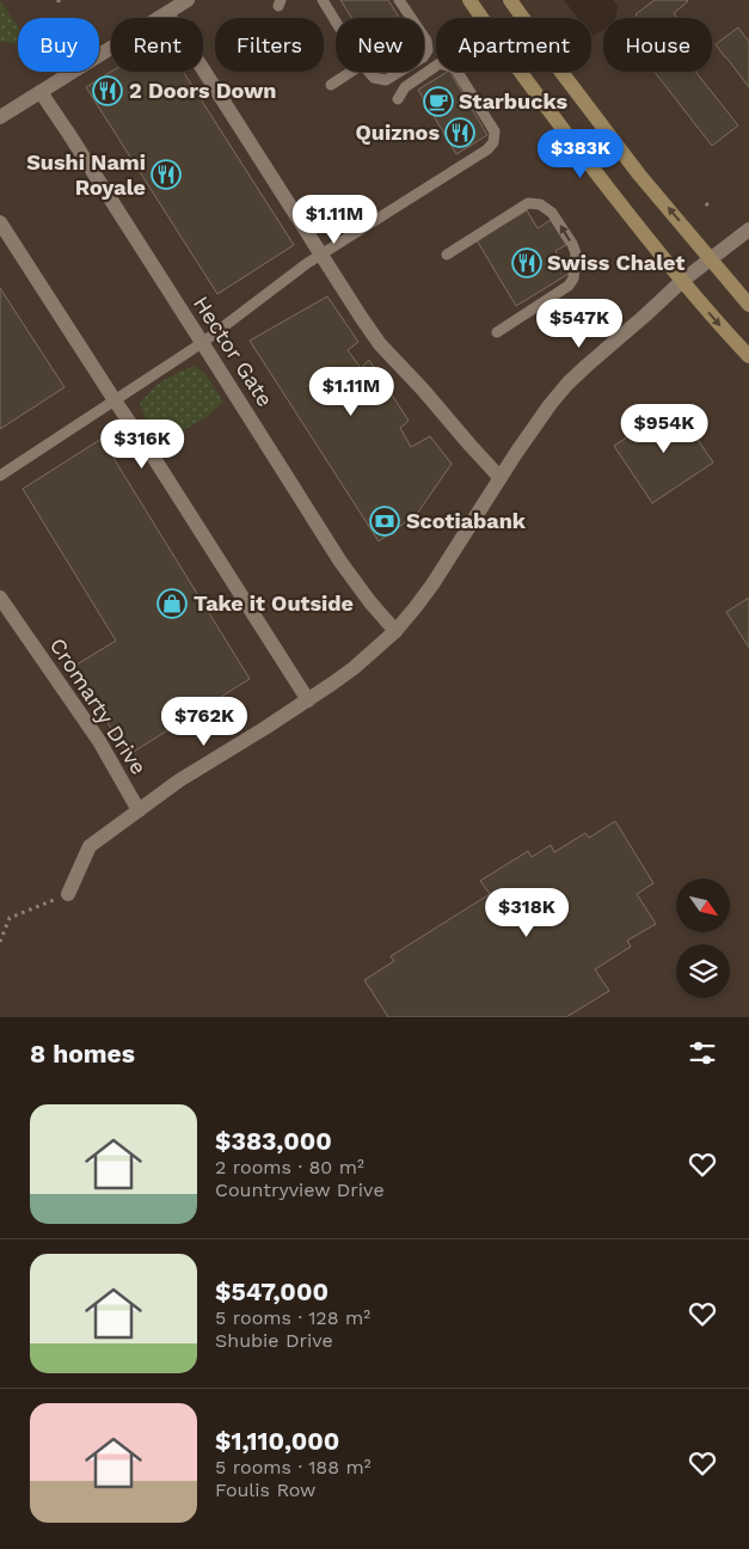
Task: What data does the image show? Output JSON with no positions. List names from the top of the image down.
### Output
{
  "streets": {
    "street": ["Hector Gate", "Cromarty Drive"]
  },
  "places": {
    "restaurant": [
      "2 Doors Down",
      "Quiznos",
      "Sushi Nami Royale",
      "Swiss Chalet"
    ],
    "cafe": ["Starbucks"],
    "bank": ["Scotiabank"],
    "shop": ["Take it Outside"]
  },
  "north": "bottom right",
  "page": {
    "chip": [
      "Buy",
      "Rent",
      "Filters",
      "New",
      "Apartment",
      "House"
    ],
    "price": [
      "$383K",
      "$1.11M",
      "$547K",
      "$1.11M",
      "$954K",
      "$316K",
      "$762K",
      "$318K"
    ],
    "heading": "8 homes",
    "list": [
      {
        "name": "$383,000",
        "note": "2 rooms · 80 m² · Countryview Drive"
      },
      {
        "name": "$547,000",
        "note": "5 rooms · 128 m² · Shubie Drive"
      },
      {
        "name": "$1,110,000",
        "note": "5 rooms · 188 m² · Foulis Row"
      }
    ]
  }
}
